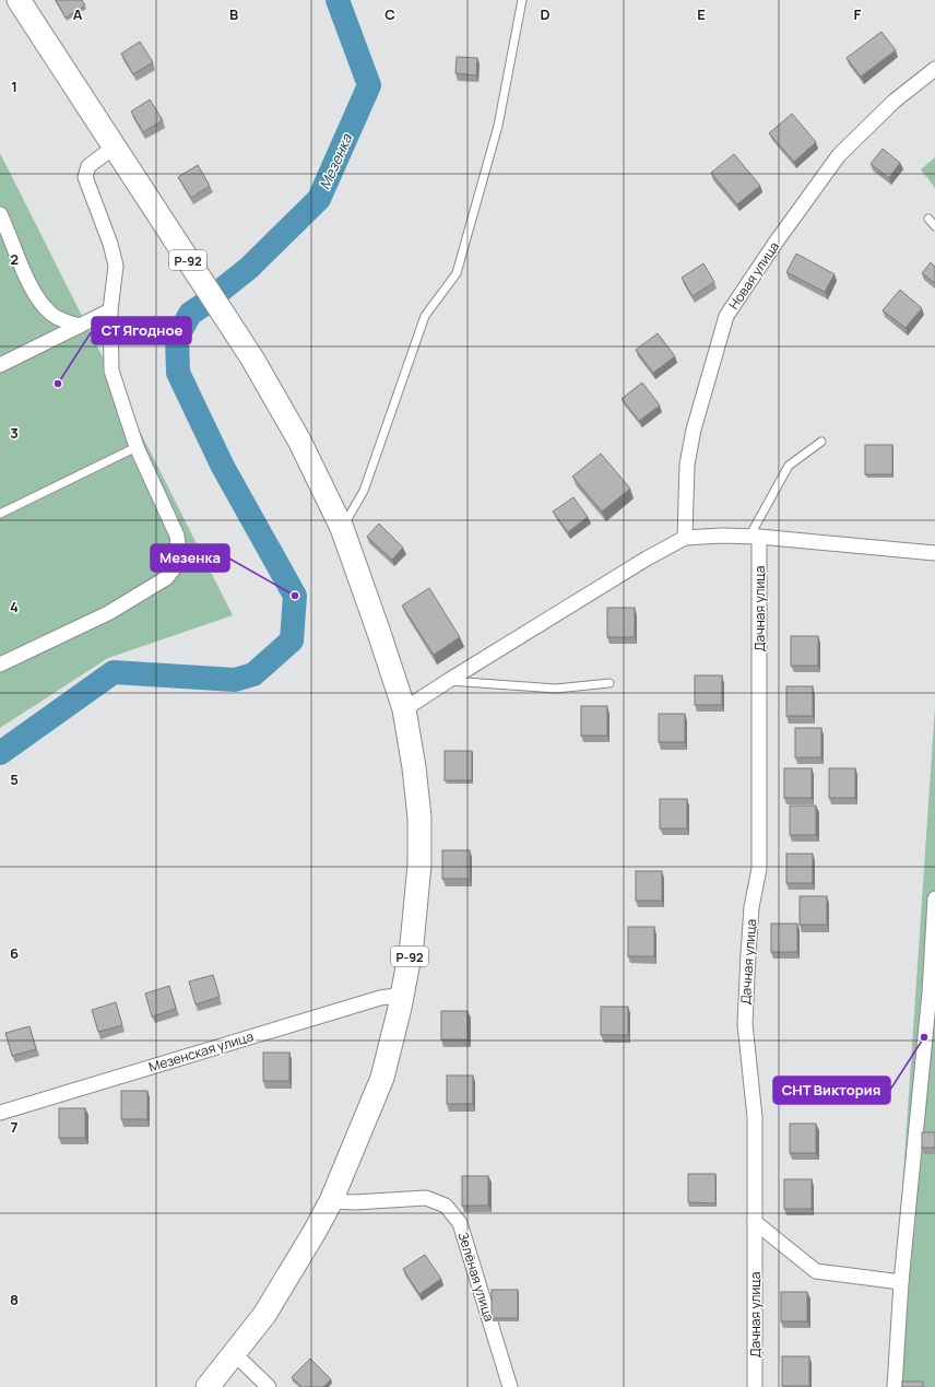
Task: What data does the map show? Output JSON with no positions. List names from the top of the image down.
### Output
{
  "streets": {
    "main road": ["Р-92"],
    "street": [
      "Новая улица",
      "Дачная улица",
      "Мезенская улица",
      "Зелёная улица"
    ]
  },
  "crossings": [
    ["Р-92", "Мезенская улица"],
    ["Р-92", "Зелёная улица"]
  ],
  "water": ["Мезенка"],
  "places": ["СТ Ягодное", "Мезенка", "СНТ Виктория"],
  "grid": {
    "columns": [
      "A",
      "B",
      "C",
      "D",
      "E",
      "F"
    ],
    "rows": [
      "1",
      "2",
      "3",
      "4",
      "5",
      "6",
      "7",
      "8"
    ]
  }
}
